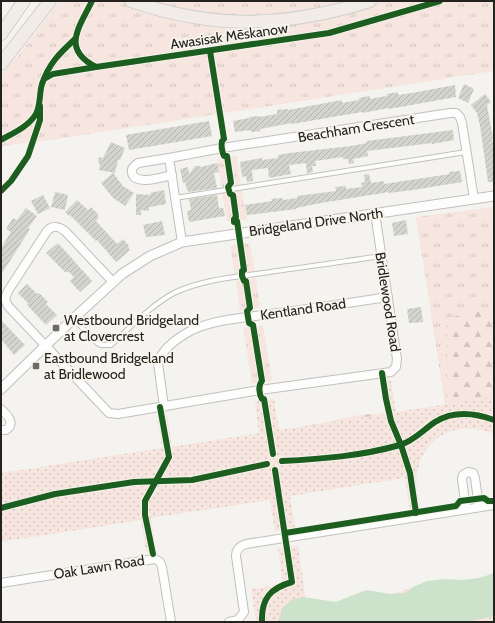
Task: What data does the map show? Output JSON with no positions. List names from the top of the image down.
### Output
{
  "streets": {
    "street": [
      "Beachham Crescent",
      "Bridgeland Drive North",
      "Bridlewood Road",
      "Kentland Road",
      "Oak Lawn Road"
    ],
    "cycle path": ["Awasisak Mēskanow"]
  },
  "crossings": [
    ["Beachham Crescent", "Bridgeland Drive North"],
    ["Bridgeland Drive North", "Bridlewood Road"],
    ["Bridlewood Road", "Kentland Road"]
  ],
  "places": {
    "transit": ["Westbound Bridgeland at Clovercrest", "Eastbound Bridgeland at Bridlewood"]
  }
}
